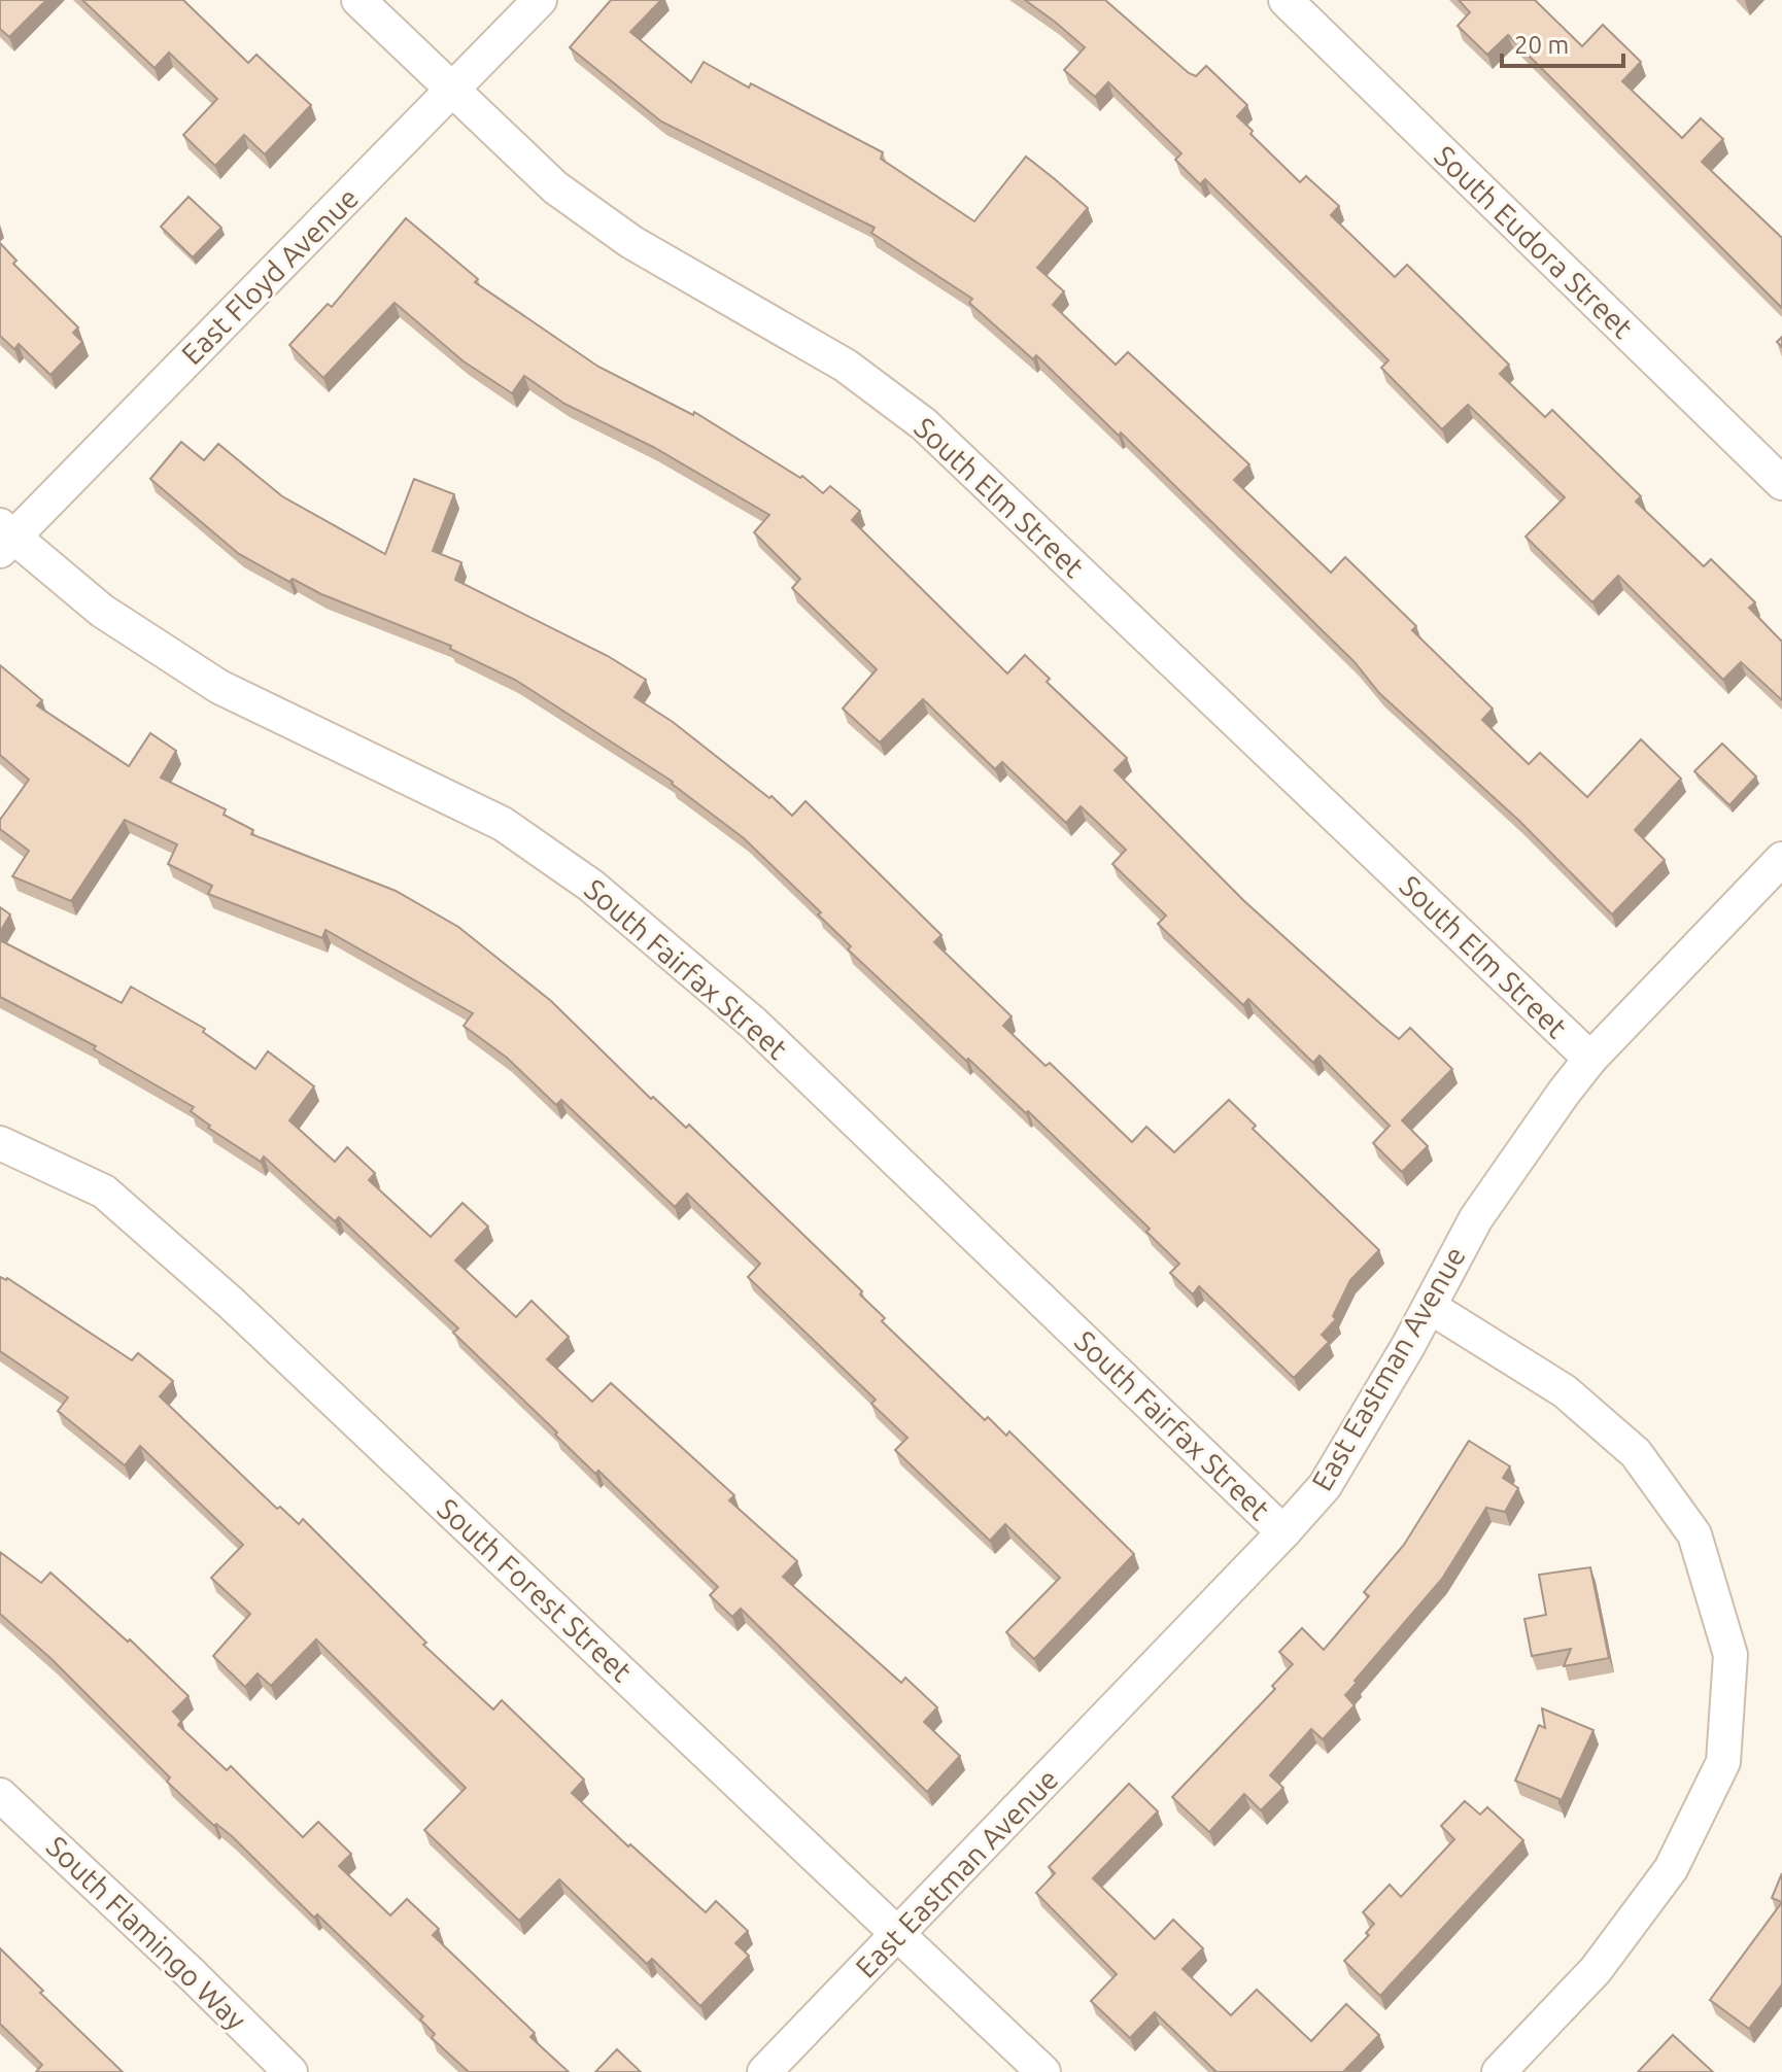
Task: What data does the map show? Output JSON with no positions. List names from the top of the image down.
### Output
{
  "streets": {
    "street": [
      "South Eudora Street",
      "East Floyd Avenue",
      "South Elm Street",
      "South Fairfax Street",
      "East Eastman Avenue",
      "South Forest Street",
      "South Flamingo Way"
    ]
  },
  "crossings": [
    ["East Floyd Avenue", "South Elm Street"],
    ["East Floyd Avenue", "South Fairfax Street"],
    ["South Elm Street", "East Eastman Avenue"],
    ["South Fairfax Street", "East Eastman Avenue"],
    ["East Eastman Avenue", "South Forest Street"]
  ],
  "scale_bar": "20 m"
}
